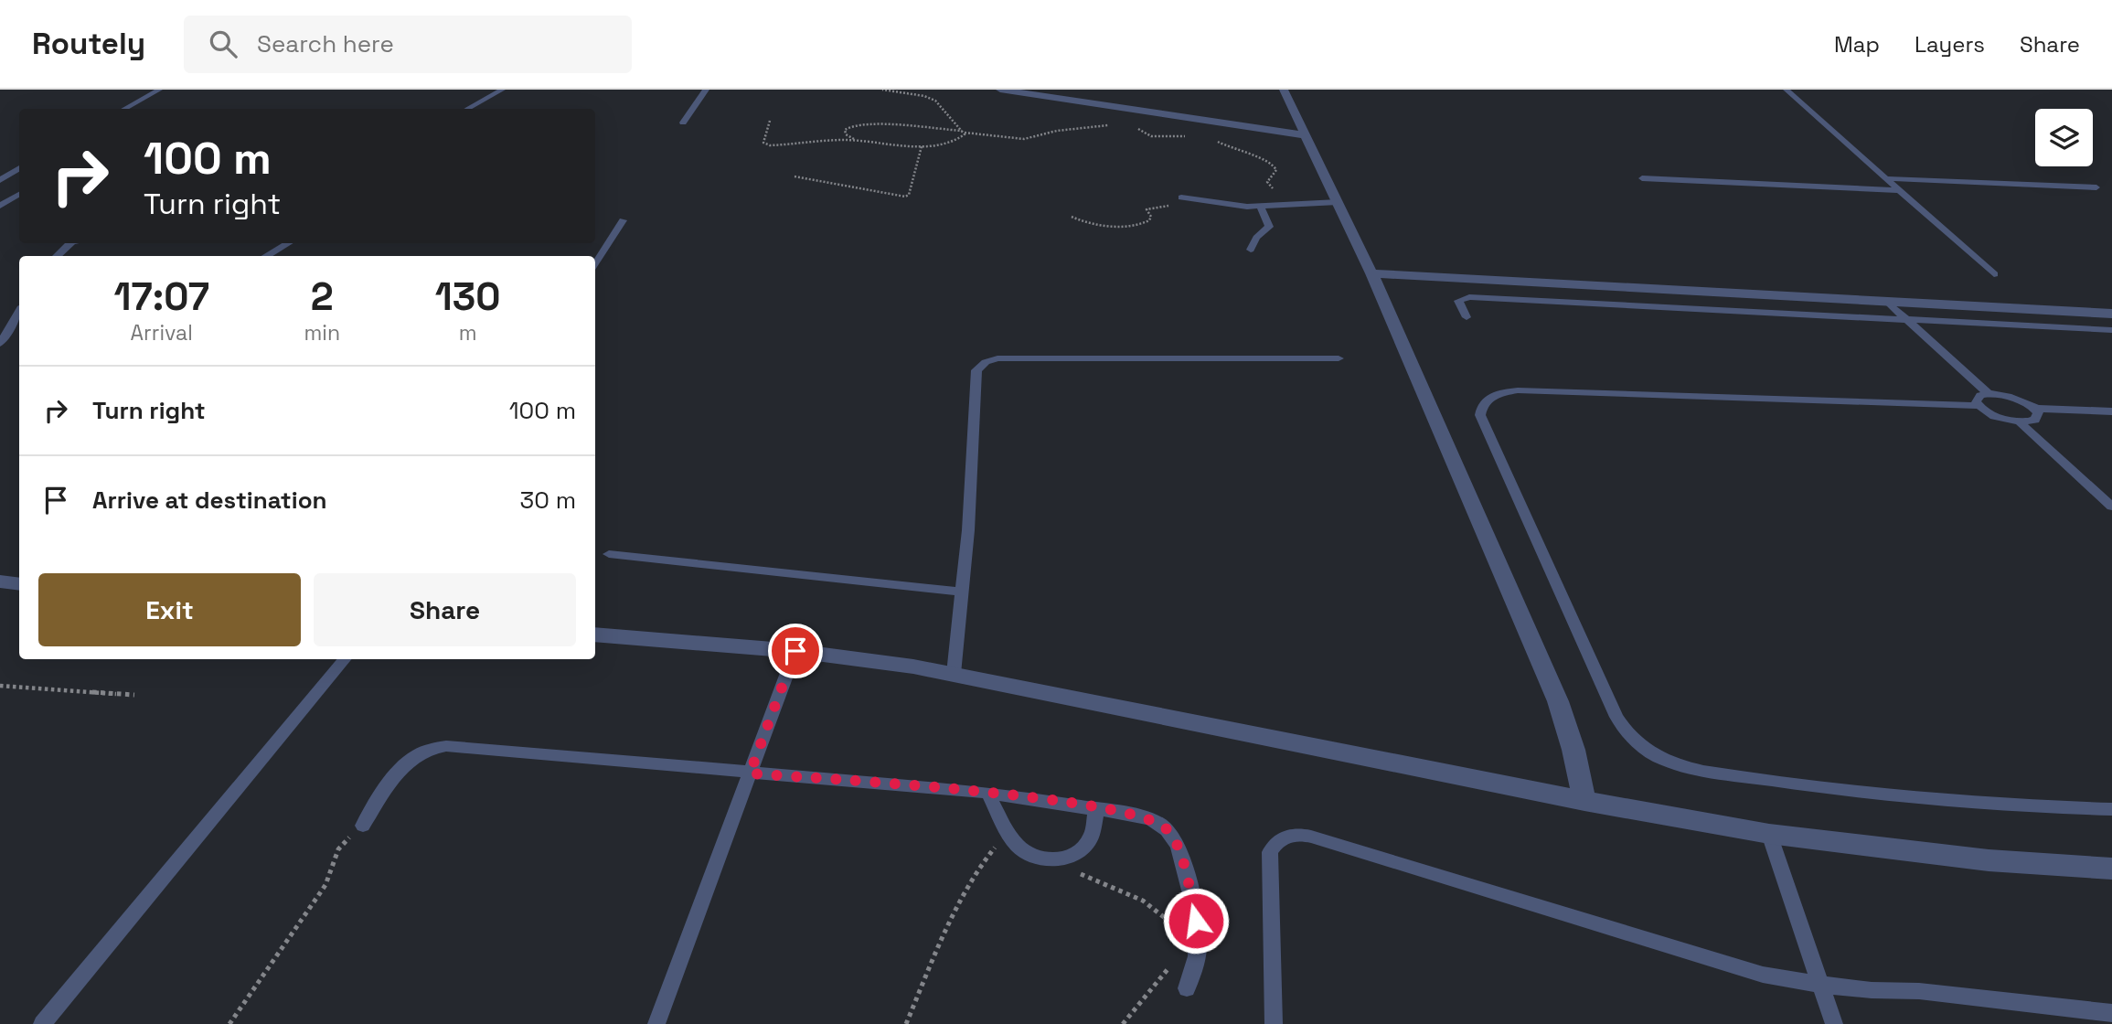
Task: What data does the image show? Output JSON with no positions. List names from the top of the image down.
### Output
{
  "page": {
    "header": "Routely",
    "search": "Search here",
    "nav": ["Map", "Layers", "Share"],
    "turn": ["100 m", "Turn right"],
    "eta": [
      "17:07",
      "Arrival",
      "2",
      "min",
      "130",
      "m"
    ],
    "list": [
      {
        "name": "Turn right",
        "value": "100 m"
      },
      {
        "name": "Arrive at destination",
        "value": "30 m"
      }
    ],
    "buttons": ["Exit", "Share"]
  }
}
